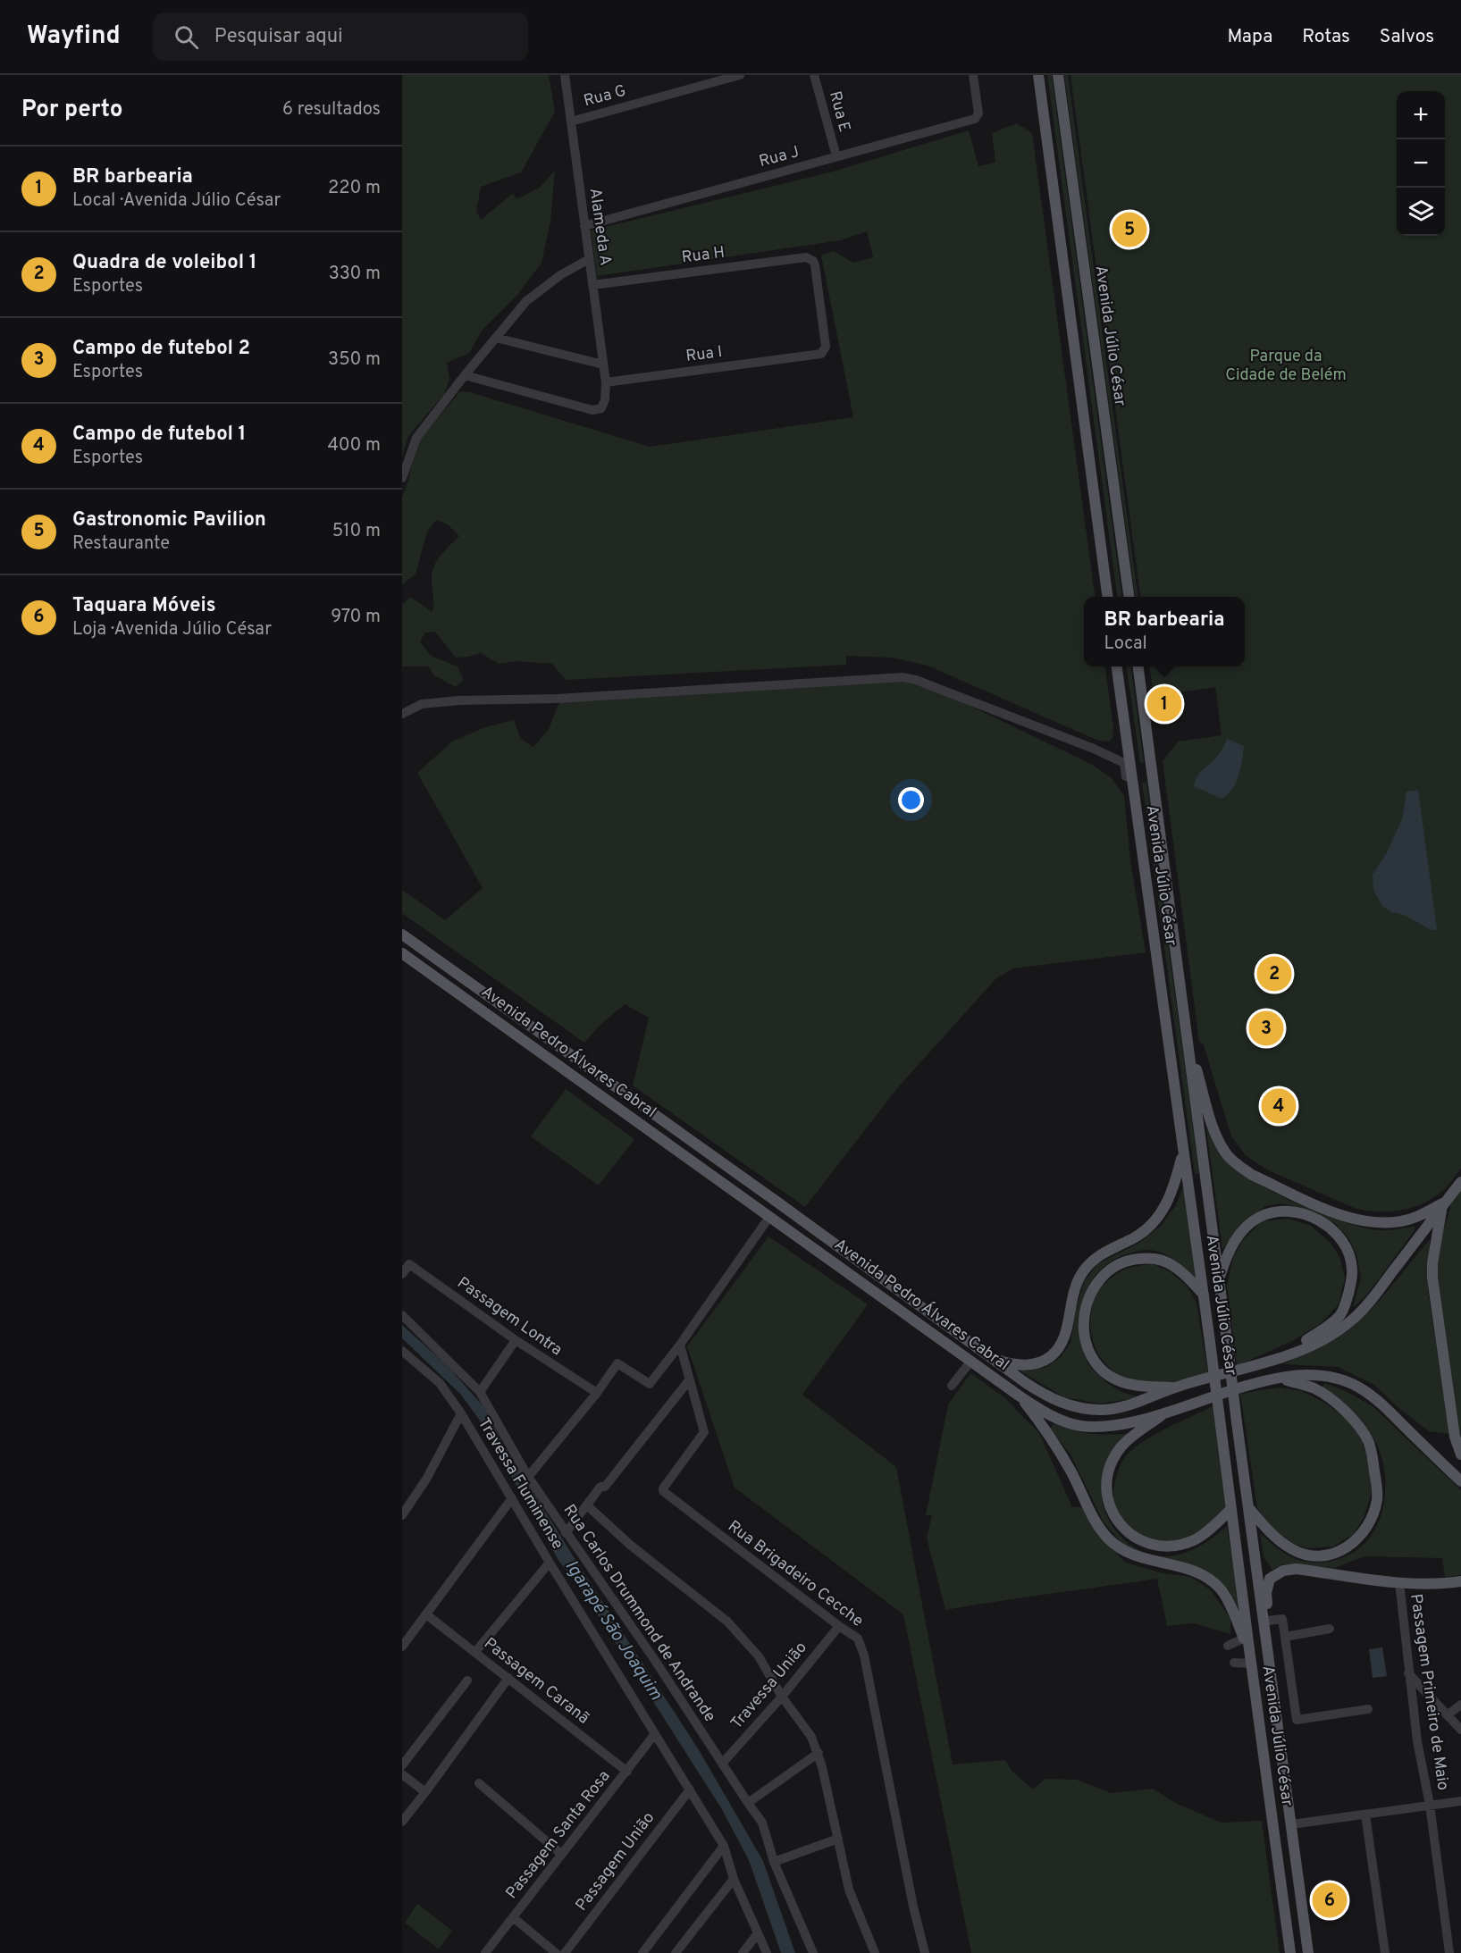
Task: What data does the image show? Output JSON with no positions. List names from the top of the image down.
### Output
{
  "streets": {
    "main road": ["Avenida Júlio César", "Avenida Pedro Álvares Cabral"],
    "street": [
      "Rua G",
      "Rua E",
      "Rua J",
      "Alameda A",
      "Rua H",
      "Rua I",
      "Passagem Lontra",
      "Travessa Fluminense",
      "Rua Brigadeiro Cecche",
      "Rua Carlos Drummond de Andrande",
      "Passagem Caranã",
      "Travessa União",
      "Passagem Primeiro de Maio",
      "Passagem Santa Rosa",
      "Passagem União"
    ]
  },
  "crossings": [
    ["Rua G", "Alameda A"],
    ["Rua E", "Rua J"],
    ["Rua J", "Alameda A"],
    ["Alameda A", "Rua H"],
    ["Alameda A", "Rua I"],
    ["Rua H", "Rua I"],
    ["Travessa Fluminense", "Passagem Santa Rosa"],
    ["Travessa Fluminense", "Passagem União"],
    ["Rua Brigadeiro Cecche", "Travessa União"],
    ["Rua Carlos Drummond de Andrande", "Travessa União"],
    ["Passagem Caranã", "Passagem Santa Rosa"]
  ],
  "water": ["Igarapé São Joaquim"],
  "parks": ["Parque da Cidade de Belém"],
  "page": {
    "header": "Wayfind",
    "search": "Pesquisar aqui",
    "nav": ["Mapa", "Rotas", "Salvos"],
    "heading": ["Por perto", "6 resultados"],
    "map_buttons": ["+", "−"],
    "list": [
      {
        "mark": "1",
        "name": "BR barbearia",
        "note": "Local · Avenida Júlio César",
        "value": "220 m"
      },
      {
        "mark": "2",
        "name": "Quadra de voleibol 1",
        "note": "Esportes",
        "value": "330 m"
      },
      {
        "mark": "3",
        "name": "Campo de futebol 2",
        "note": "Esportes",
        "value": "350 m"
      },
      {
        "mark": "4",
        "name": "Campo de futebol 1",
        "note": "Esportes",
        "value": "400 m"
      },
      {
        "mark": "5",
        "name": "Gastronomic Pavilion",
        "note": "Restaurante",
        "value": "510 m"
      },
      {
        "mark": "6",
        "name": "Taquara Móveis",
        "note": "Loja · Avenida Júlio César",
        "value": "970 m"
      }
    ],
    "pins": [
      "5",
      "1",
      "2",
      "3",
      "4",
      "6"
    ],
    "popup": ["BR barbearia", "Local"]
  }
}
